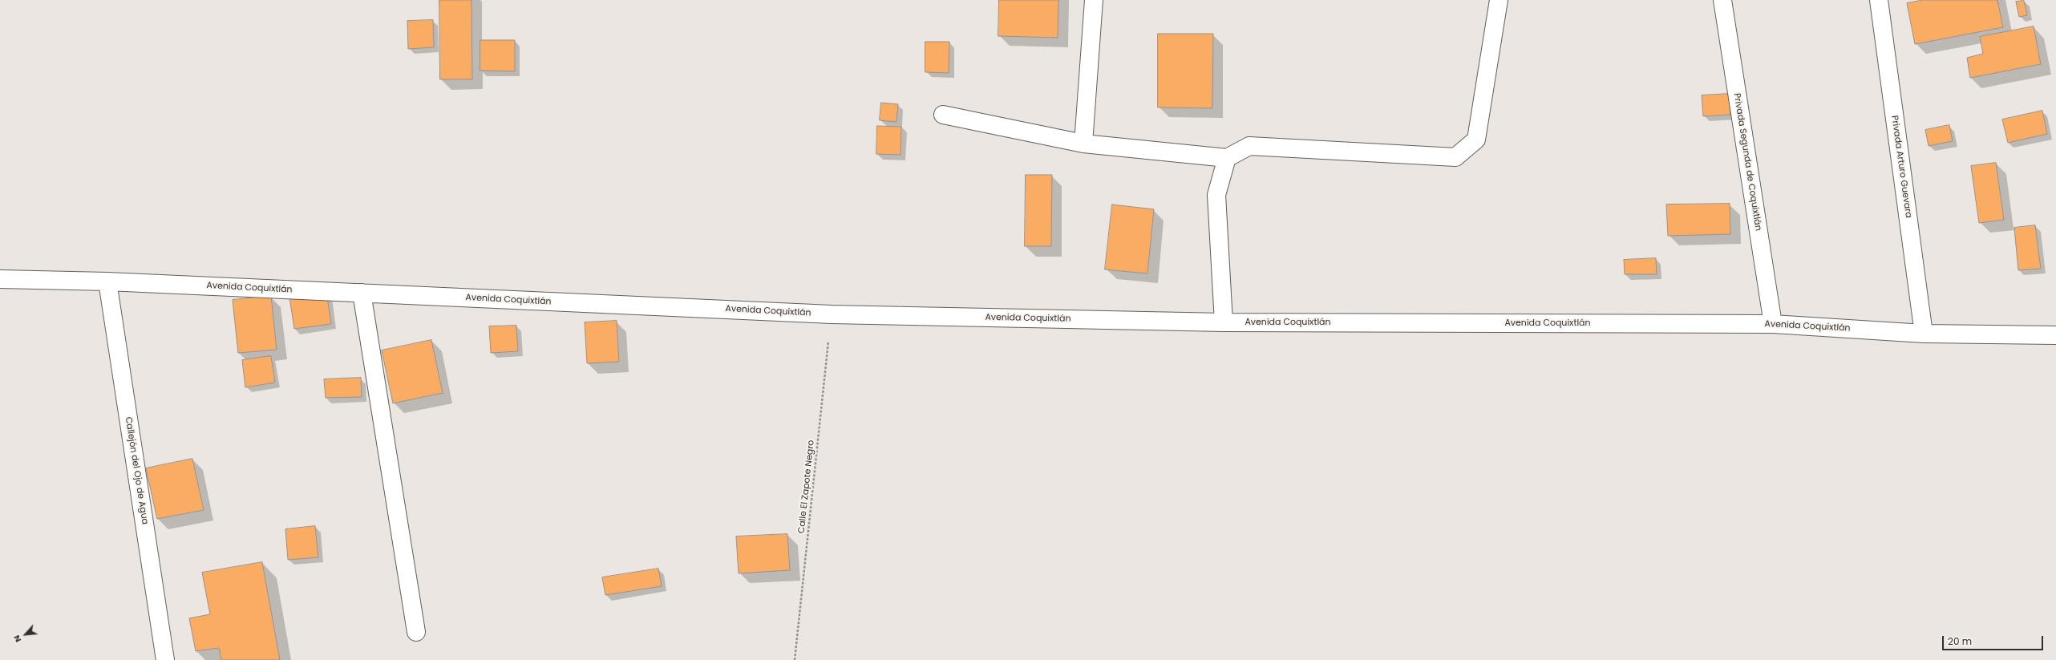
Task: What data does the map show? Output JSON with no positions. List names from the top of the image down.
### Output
{
  "streets": {
    "street": [
      "Privada Segunda de Coquixtlán",
      "Privada Arturo Guevara",
      "Avenida Coquixtlán",
      "Callejón del Ojo de Agua"
    ],
    "path": ["Calle El Zapote Negro"]
  },
  "crossings": [
    ["Privada Segunda de Coquixtlán", "Avenida Coquixtlán"],
    ["Privada Arturo Guevara", "Avenida Coquixtlán"],
    ["Avenida Coquixtlán", "Callejón del Ojo de Agua"],
    ["Avenida Coquixtlán", "Calle El Zapote Negro"]
  ],
  "scale_bar": "20 m",
  "north": "bottom left"
}
